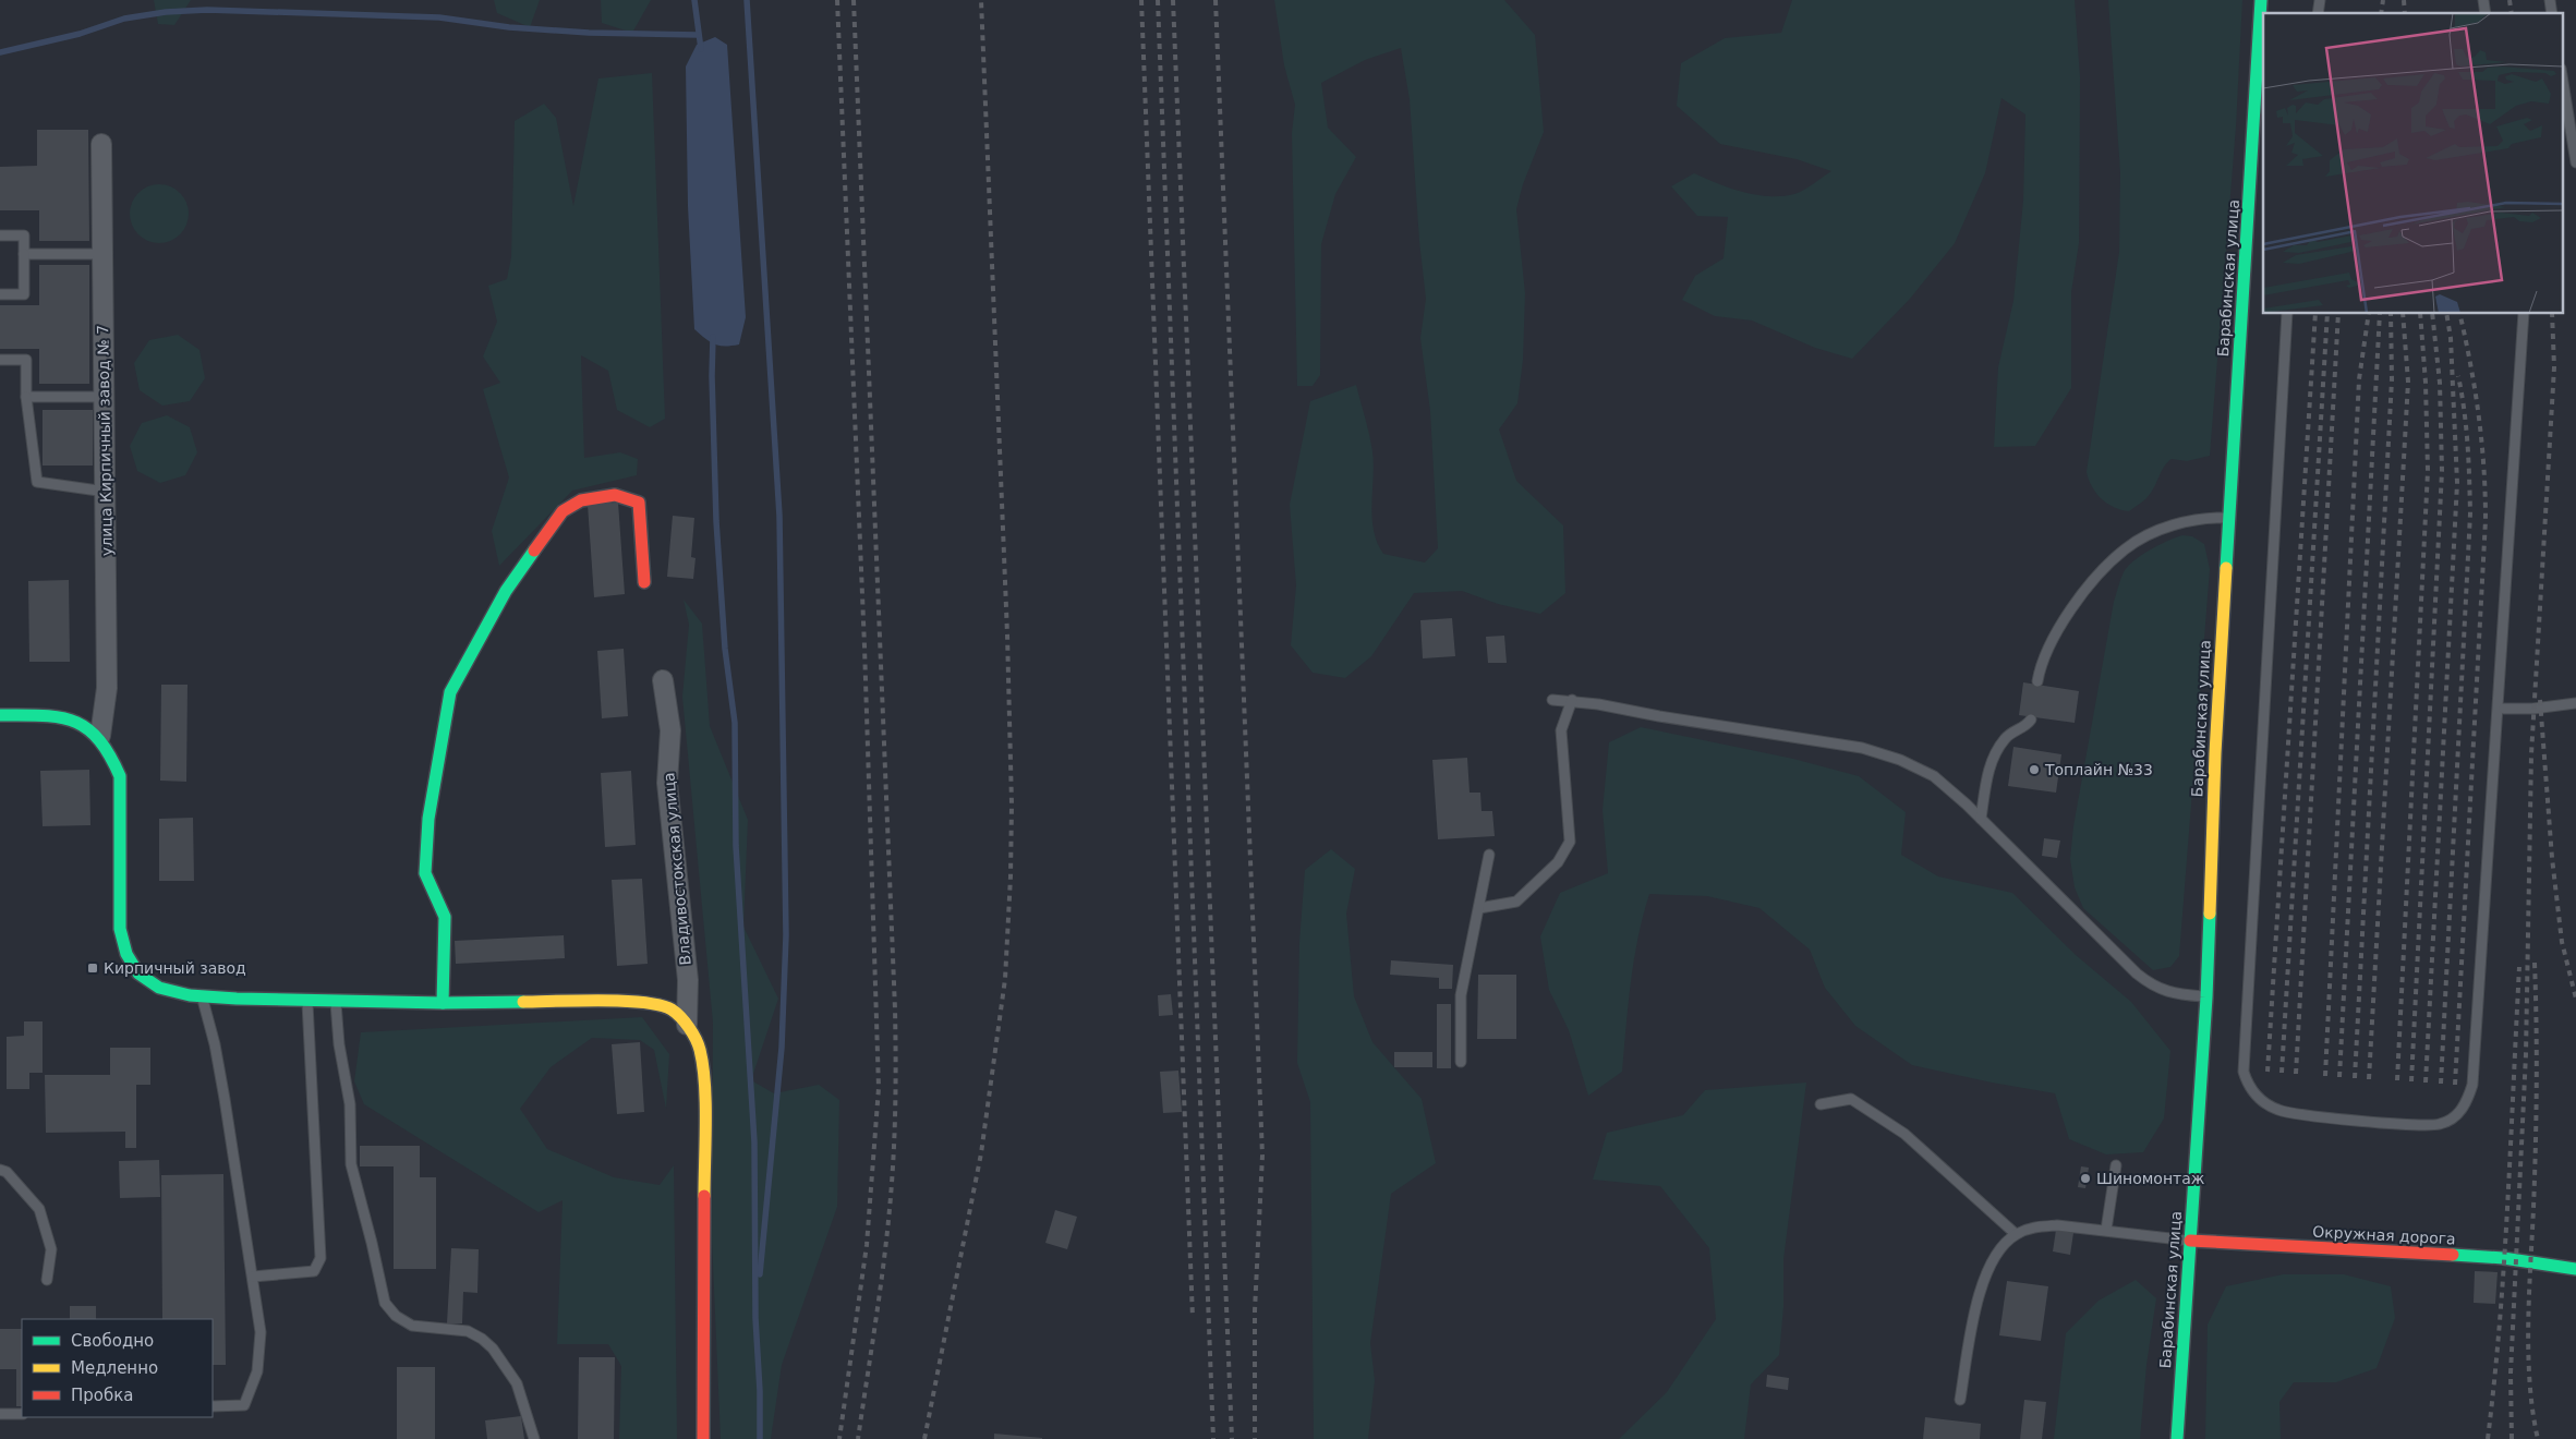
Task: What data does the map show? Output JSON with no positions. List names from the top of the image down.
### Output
{
  "streets": {
    "street": [
      "Барабинская улица",
      "улица Кирпичный завод № 7",
      "Владивостокская улица",
      "Окружная дорога"
    ]
  },
  "crossings": [
    ["Барабинская улица", "Окружная дорога"]
  ],
  "places": {
    "other": ["Топлайн №33", "Шиномонтаж"],
    "transit": ["Кирпичный завод"]
  },
  "legend": ["Свободно", "Медленно", "Пробка"]
}
